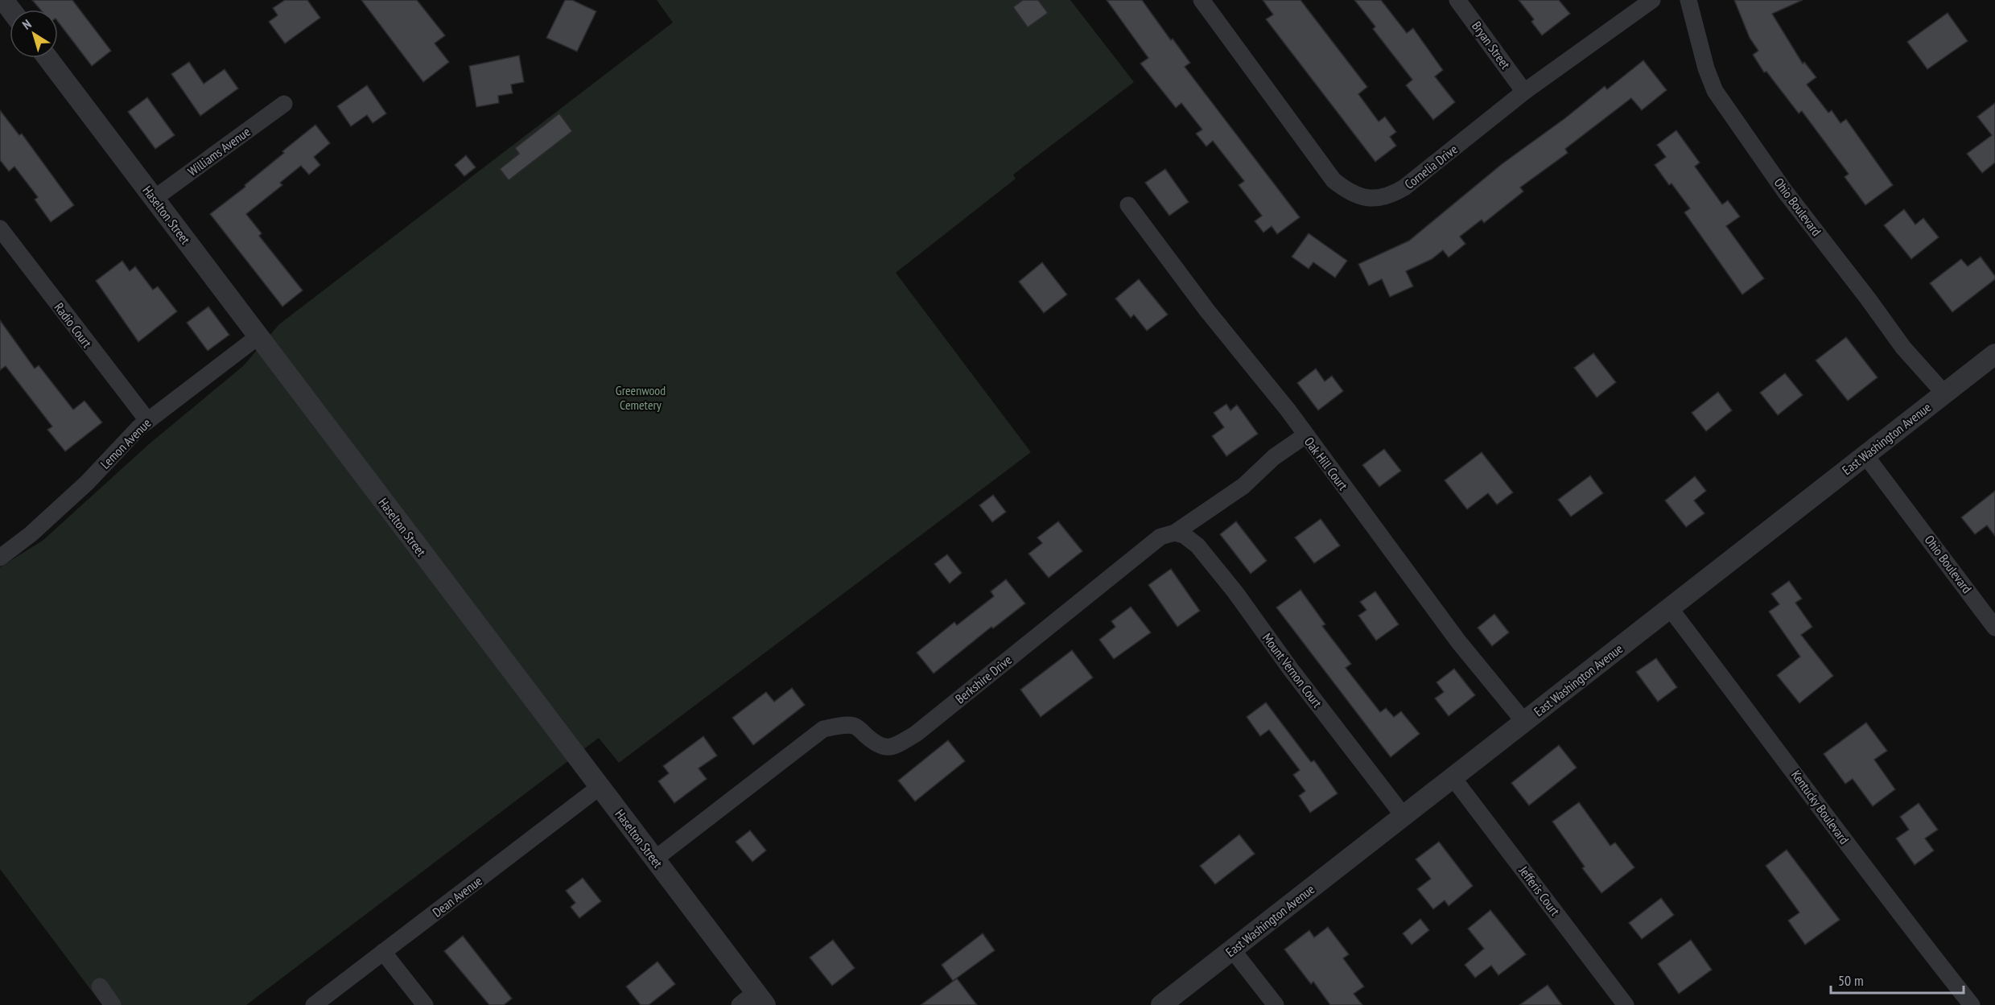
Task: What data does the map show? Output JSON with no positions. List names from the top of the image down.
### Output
{
  "streets": {
    "street": [
      "Bryan Street",
      "Williams Avenue",
      "Cornelia Drive",
      "Ohio Boulevard",
      "Haselton Street",
      "Radio Court",
      "East Washington Avenue",
      "Lemon Avenue",
      "Oak Hill Court",
      "Mount Vernon Court",
      "Berkshire Drive",
      "Kentucky Boulevard",
      "Jefferis Court",
      "Dean Avenue"
    ]
  },
  "crossings": [
    ["Bryan Street", "Cornelia Drive"],
    ["Williams Avenue", "Haselton Street"],
    ["Ohio Boulevard", "East Washington Avenue"],
    ["Haselton Street", "Lemon Avenue"],
    ["Haselton Street", "Berkshire Drive"],
    ["Haselton Street", "Dean Avenue"],
    ["Radio Court", "Lemon Avenue"],
    ["East Washington Avenue", "Oak Hill Court"],
    ["East Washington Avenue", "Mount Vernon Court"],
    ["East Washington Avenue", "Kentucky Boulevard"],
    ["East Washington Avenue", "Jefferis Court"],
    ["Oak Hill Court", "Berkshire Drive"],
    ["Mount Vernon Court", "Berkshire Drive"]
  ],
  "parks": ["Greenwood Cemetery"],
  "scale_bar": "50 m",
  "north": "top left"
}
